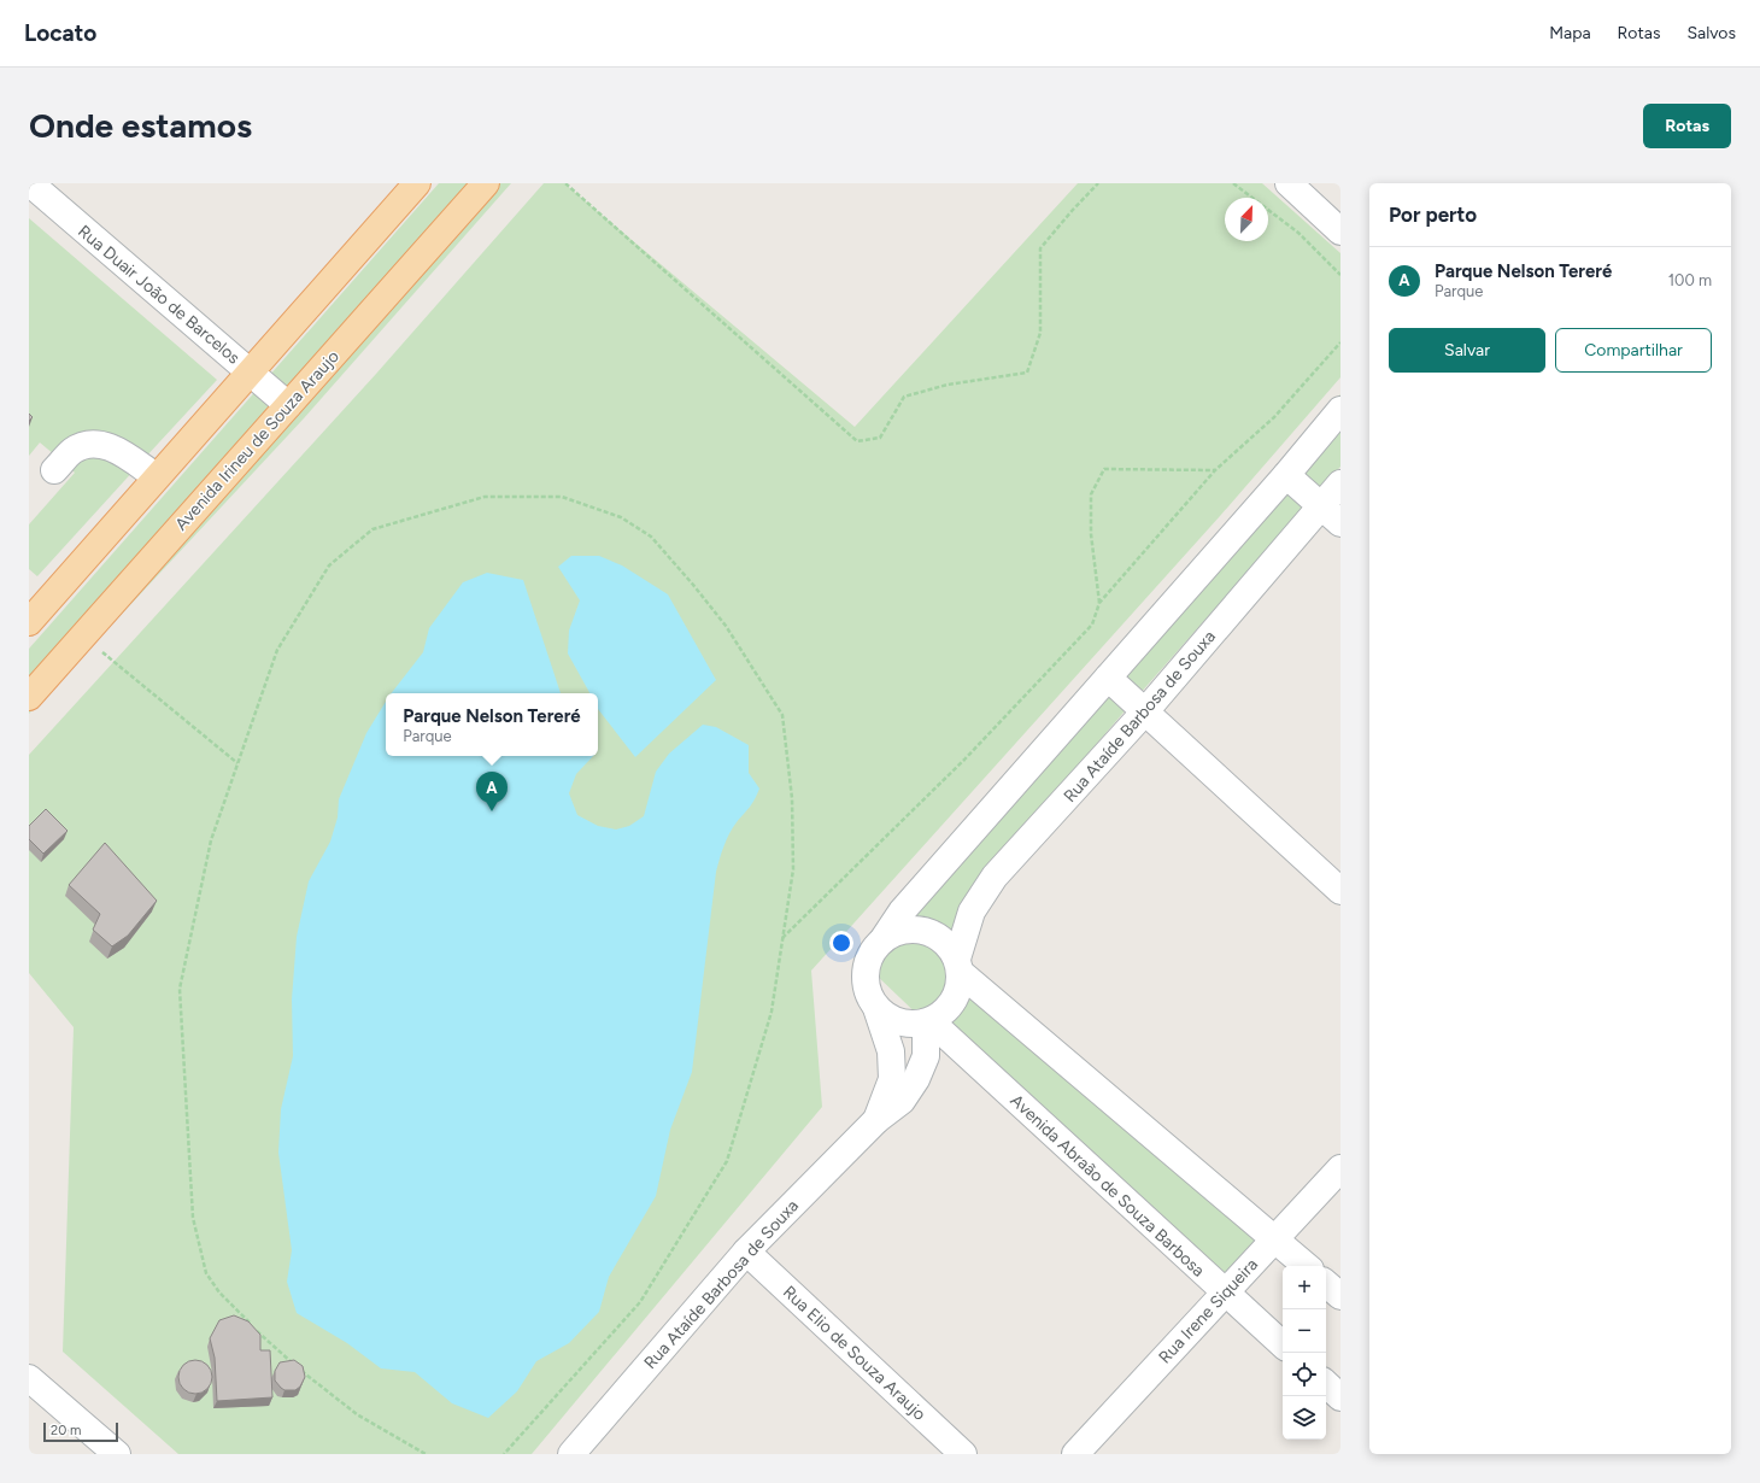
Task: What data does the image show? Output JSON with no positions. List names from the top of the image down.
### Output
{
  "streets": {
    "main road": ["Avenida Irineu de Souza Araujo"],
    "street": [
      "Rua Duair João de Barcelos",
      "Rua Ataíde Barbosa de Souxa",
      "Avenida Abraão de Souza Barbosa",
      "Rua Irene Siqueira",
      "Rua Elio de Souza Araujo"
    ]
  },
  "crossings": [
    ["Rua Duair João de Barcelos", "Avenida Irineu de Souza Araujo"],
    ["Rua Ataíde Barbosa de Souxa", "Avenida Abraão de Souza Barbosa"],
    ["Rua Ataíde Barbosa de Souxa", "Rua Elio de Souza Araujo"],
    ["Avenida Abraão de Souza Barbosa", "Rua Irene Siqueira"]
  ],
  "scale_bar": "20 m",
  "north": "top right",
  "page": {
    "header": "Locato",
    "nav": ["Mapa", "Rotas", "Salvos"],
    "buttons": [
      "Rotas",
      ["Salvar", "Compartilhar"]
    ],
    "title": "Onde estamos",
    "heading": "Por perto",
    "list": [
      {
        "mark": "A",
        "name": "Parque Nelson Tereré",
        "note": "Parque",
        "value": "100 m"
      }
    ],
    "popup": ["Parque Nelson Tereré", "Parque"],
    "pins": "A",
    "map_buttons": ["+", "−"],
    "scale": "20 m"
  }
}
